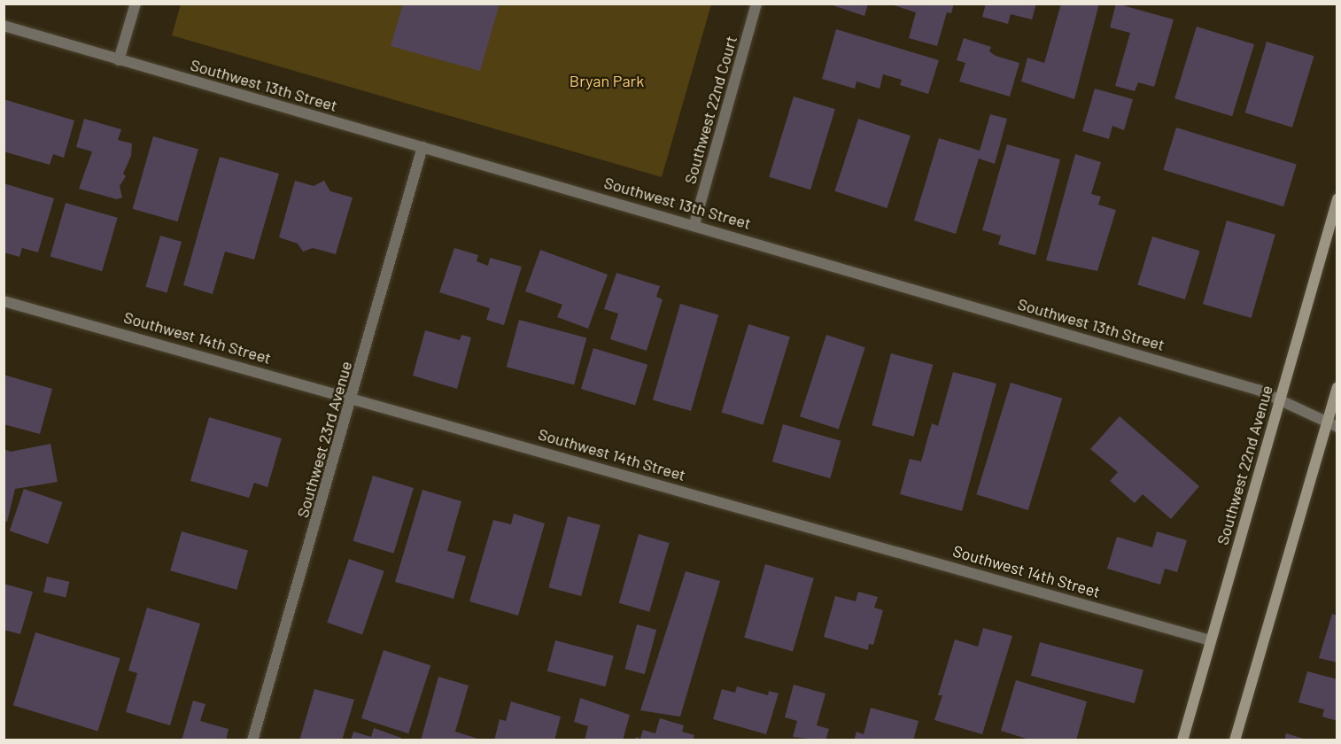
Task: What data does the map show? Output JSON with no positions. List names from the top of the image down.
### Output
{
  "streets": {
    "main road": ["Southwest 22nd Avenue"],
    "street": [
      "Southwest 13th Street",
      "Southwest 22nd Court",
      "Southwest 14th Street",
      "Southwest 23rd Avenue"
    ]
  },
  "crossings": [
    ["Southwest 13th Street", "Southwest 22nd Court"],
    ["Southwest 13th Street", "Southwest 23rd Avenue"],
    ["Southwest 13th Street", "Southwest 22nd Avenue"],
    ["Southwest 14th Street", "Southwest 23rd Avenue"],
    ["Southwest 14th Street", "Southwest 22nd Avenue"]
  ],
  "parks": ["Bryan Park"]
}
